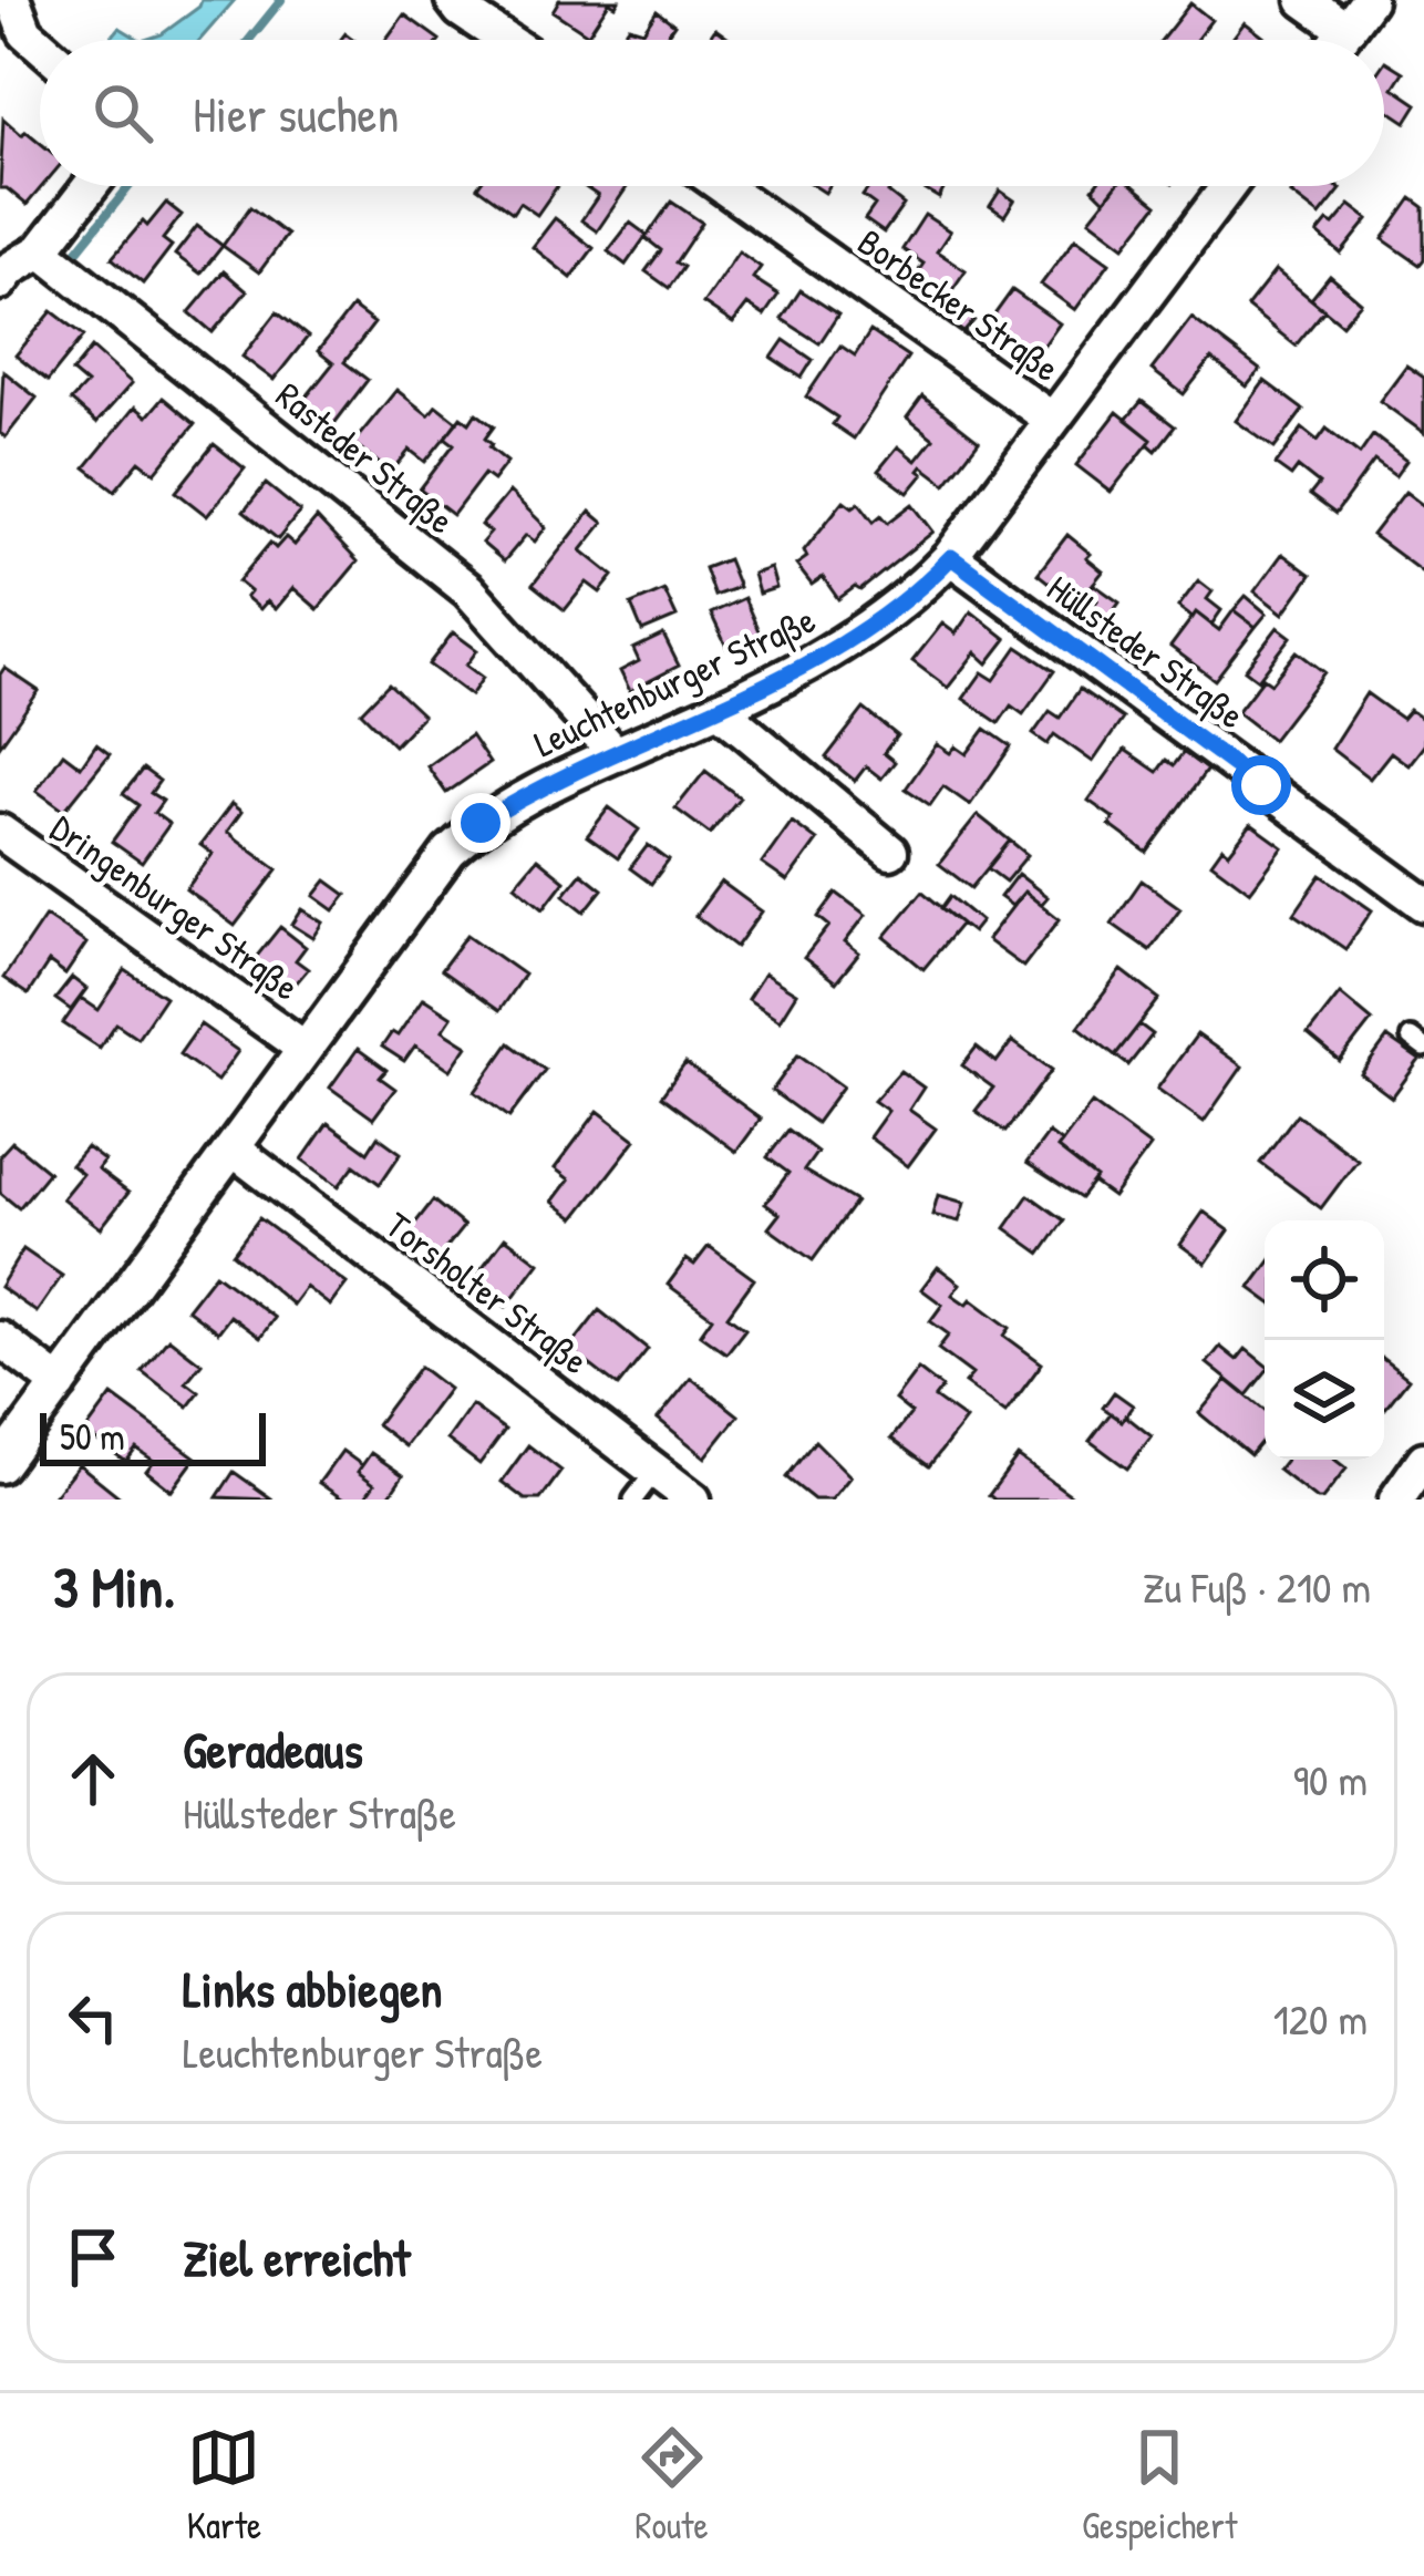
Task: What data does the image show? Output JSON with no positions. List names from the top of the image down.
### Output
{
  "streets": {
    "street": [
      "Borbecker Straße",
      "Rasteder Straße",
      "Hüllsteder Straße",
      "Leuchtenburger Straße",
      "Dringenburger Straße",
      "Torsholter Straße"
    ]
  },
  "crossings": [
    ["Borbecker Straße", "Leuchtenburger Straße"],
    ["Rasteder Straße", "Leuchtenburger Straße"],
    ["Hüllsteder Straße", "Leuchtenburger Straße"],
    ["Leuchtenburger Straße", "Dringenburger Straße"],
    ["Leuchtenburger Straße", "Torsholter Straße"]
  ],
  "scale_bar": "50 m",
  "page": {
    "search": "Hier suchen",
    "scale": "50 m",
    "heading": ["3 Min.", "Zu Fuß · 210 m"],
    "list": [
      ["Geradeaus", "Hüllsteder Straße", "90 m"],
      ["Links abbiegen", "Leuchtenburger Straße", "120 m"],
      "Ziel erreicht"
    ],
    "nav": ["Karte", "Route", "Gespeichert"]
  }
}
